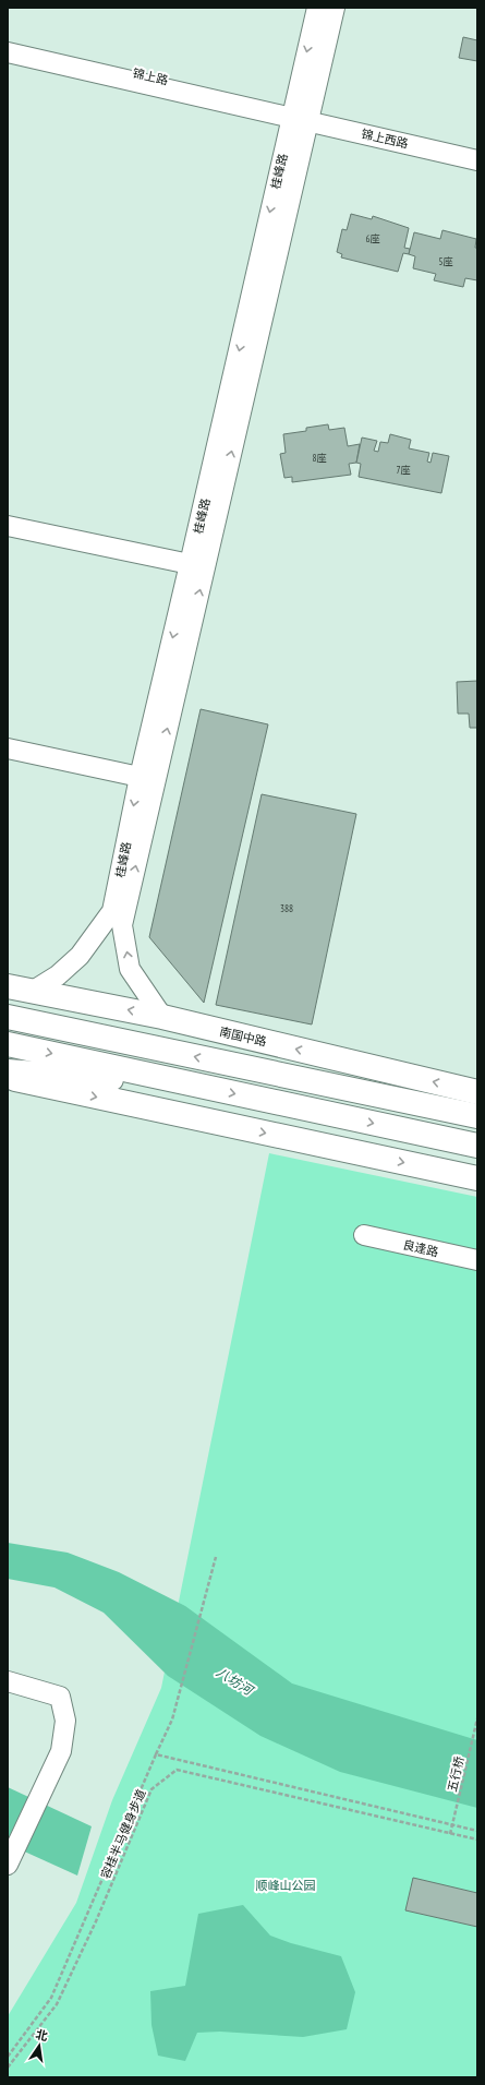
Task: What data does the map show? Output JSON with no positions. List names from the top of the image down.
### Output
{
  "streets": {
    "main road": ["南国中路"],
    "street": [
      "锦上路",
      "锦上西路",
      "桂峰路",
      "良逢路"
    ],
    "path": ["五行桥", "容桂半马健身步道"]
  },
  "crossings": [
    ["锦上路", "锦上西路"],
    ["锦上路", "桂峰路"],
    ["锦上西路", "桂峰路"],
    ["桂峰路", "南国中路"],
    ["五行桥", "容桂半马健身步道"]
  ],
  "water": ["八坊河"],
  "parks": ["顺峰山公园"],
  "house_numbers": [
    "6座",
    "5座",
    "8座",
    "7座",
    "388"
  ],
  "north": "top"
}
